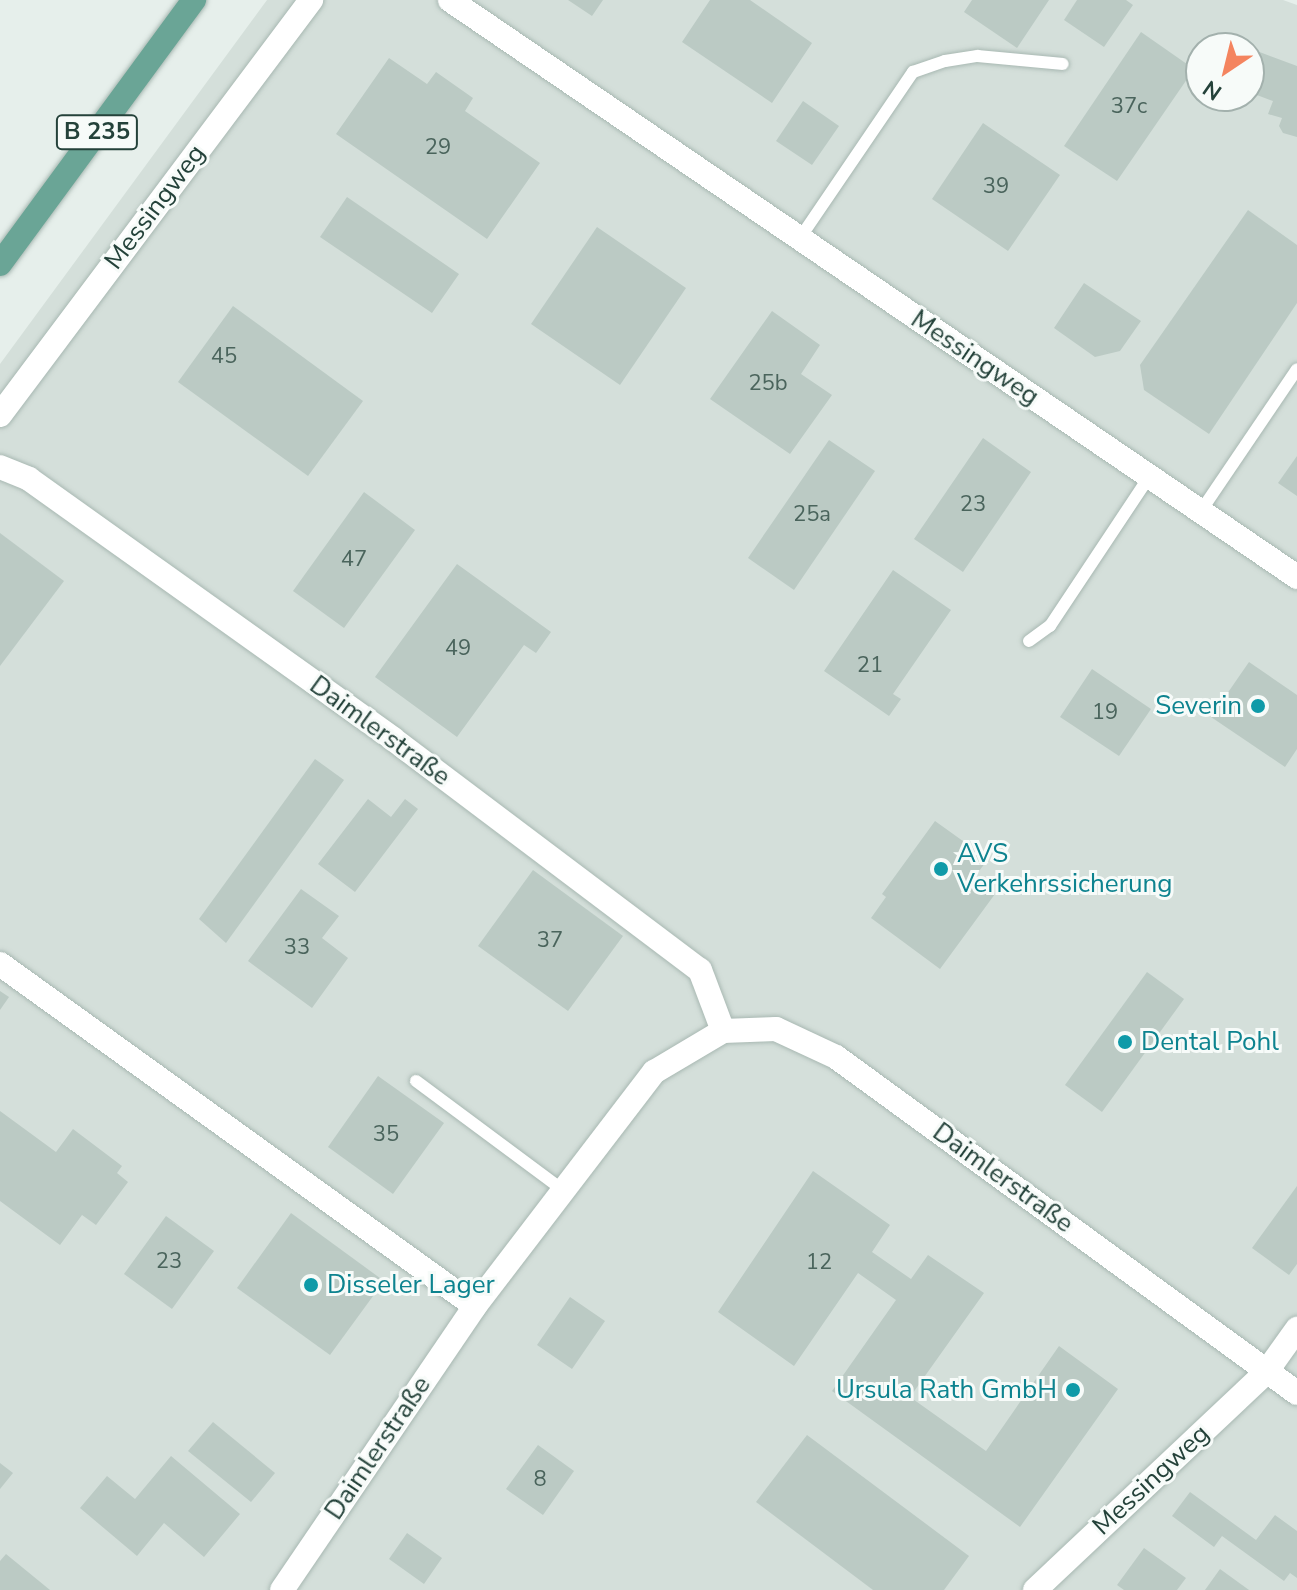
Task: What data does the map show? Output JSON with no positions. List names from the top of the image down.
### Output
{
  "streets": {
    "main road": ["B 235"],
    "street": ["Messingweg", "Daimlerstraße"]
  },
  "crossings": [
    ["Messingweg", "Daimlerstraße"]
  ],
  "places": [
    "Severin",
    "AVS Verkehrssicherung",
    "Dental Pohl",
    "Disseler Lager",
    "Ursula Rath GmbH"
  ],
  "house_numbers": [
    "37c",
    "29",
    "39",
    "45",
    "25b",
    "23",
    "25a",
    "47",
    "49",
    "21",
    "19",
    "37",
    "33",
    "35",
    "23",
    "12",
    "8"
  ],
  "north": "bottom left"
}
